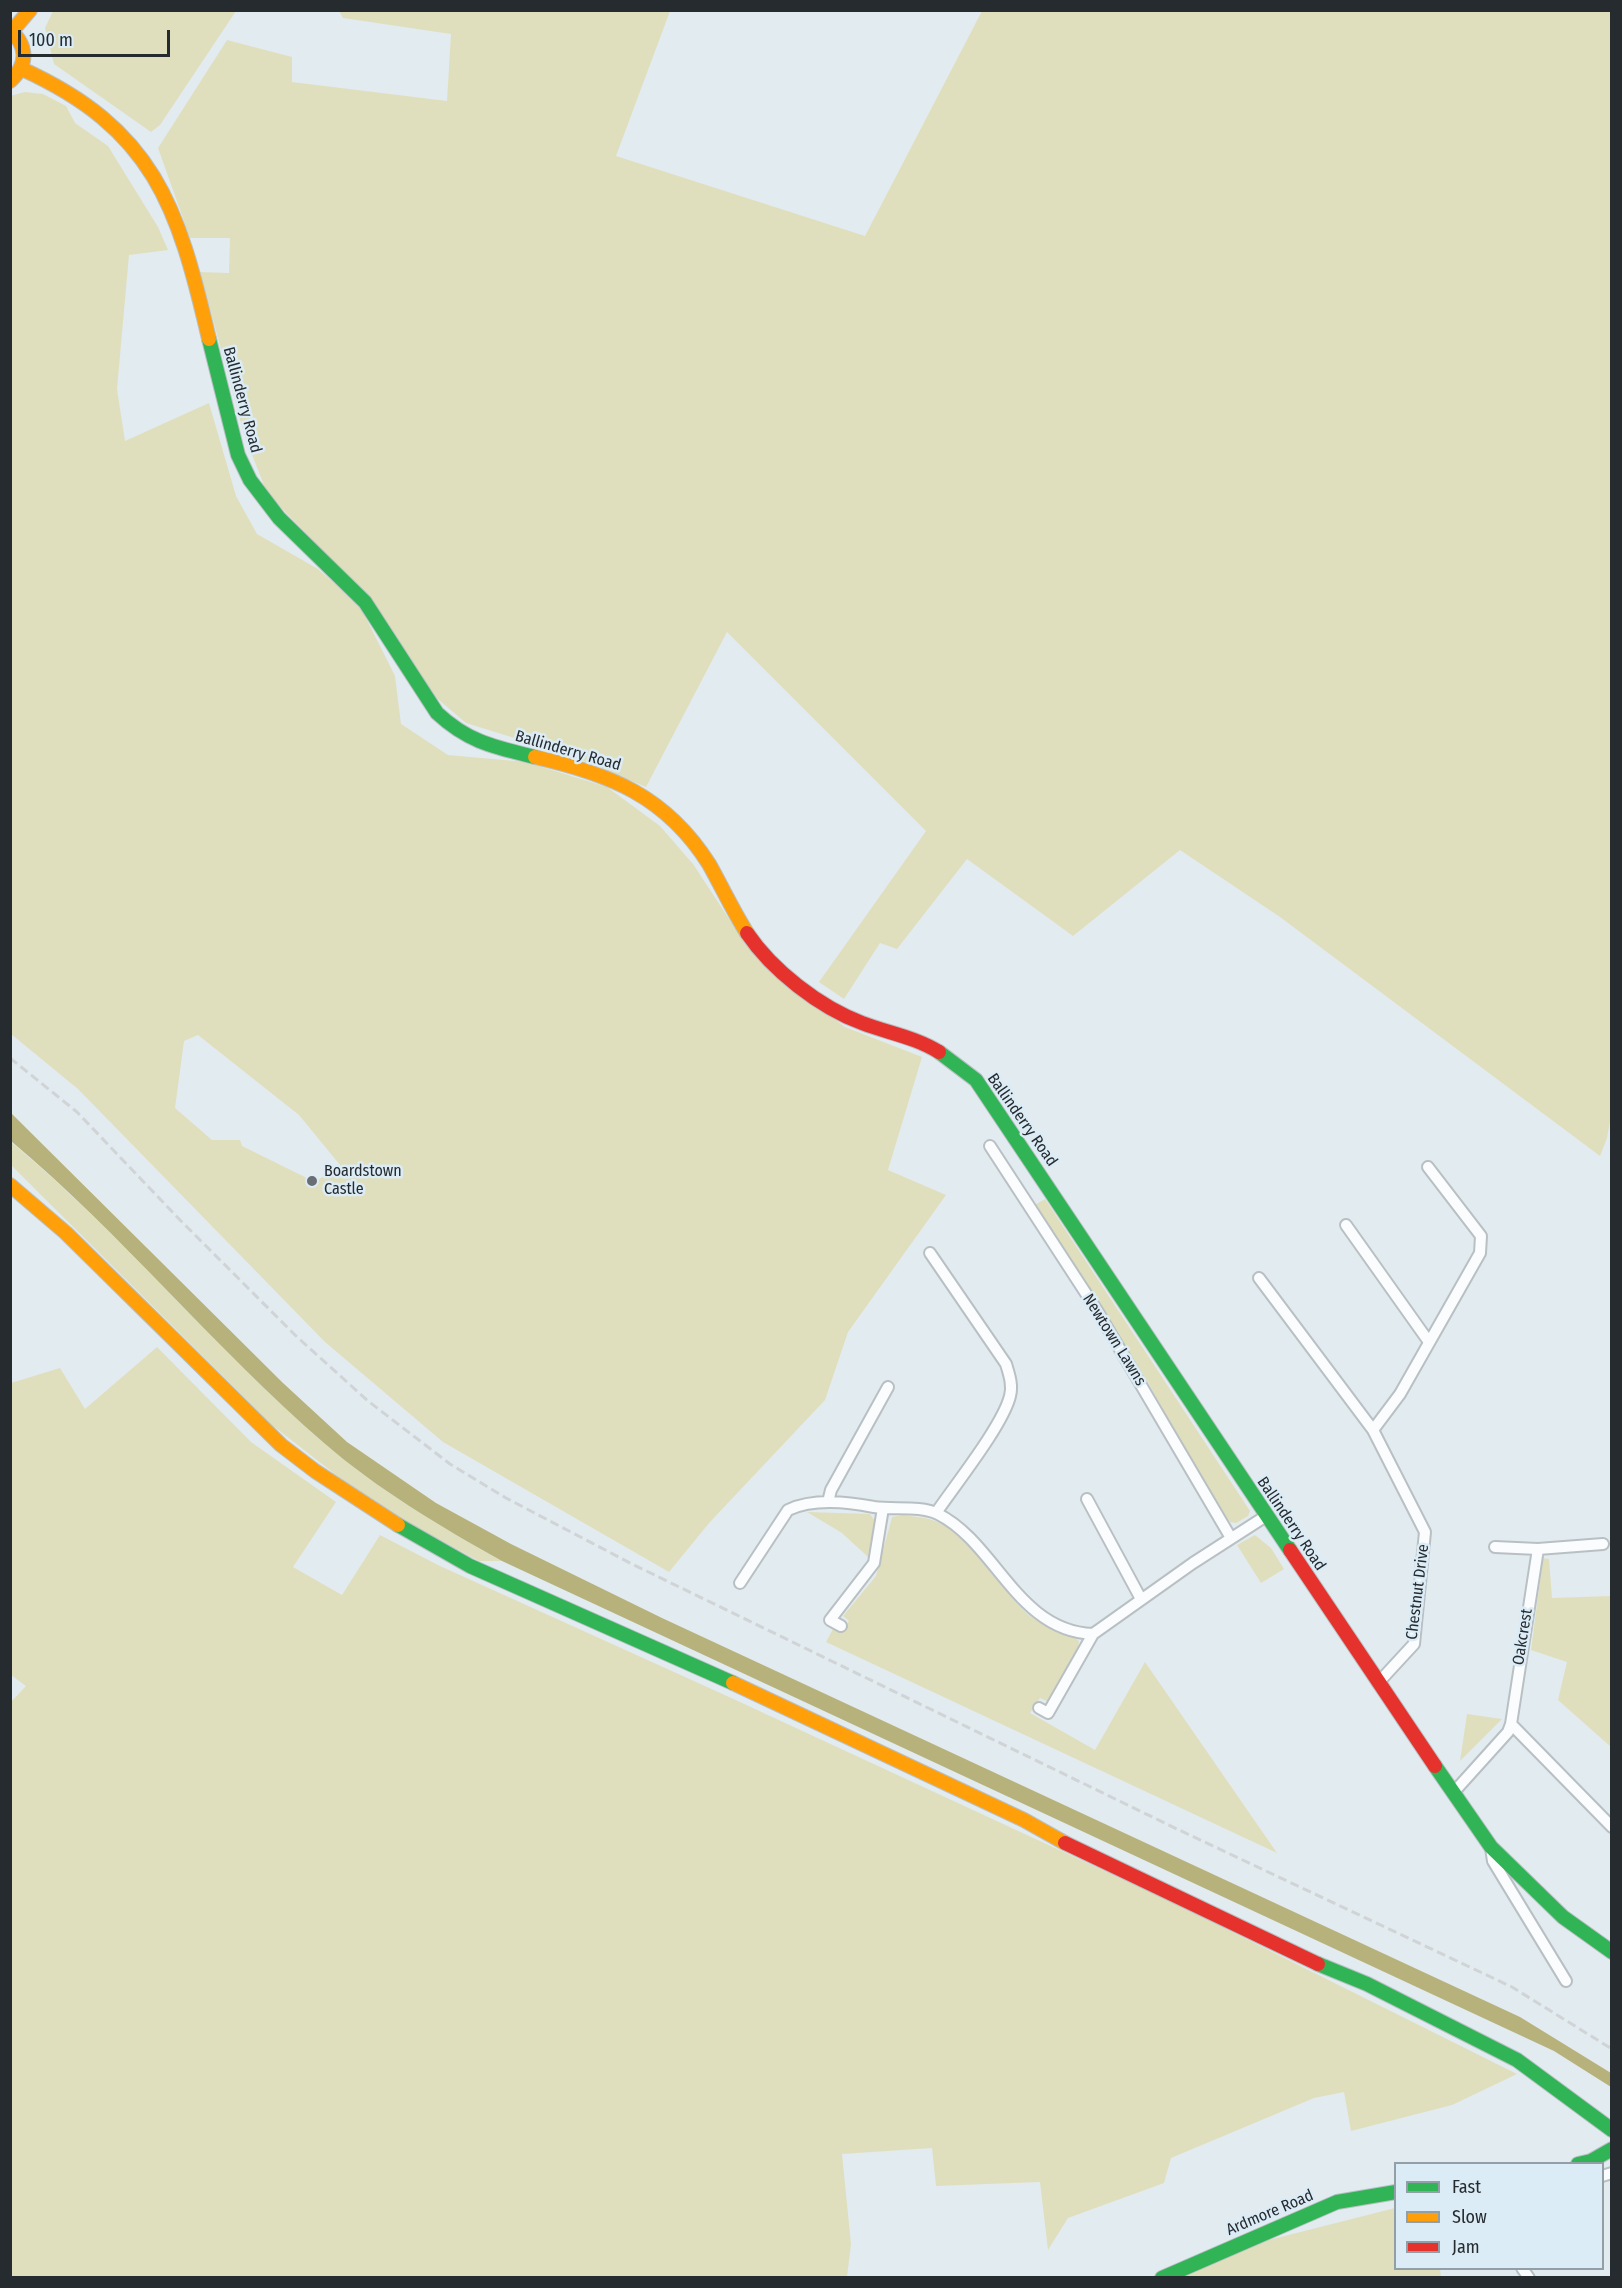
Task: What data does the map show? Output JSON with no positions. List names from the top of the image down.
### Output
{
  "streets": {
    "street": [
      "Ballinderry Road",
      "Newtown Lawns",
      "Chestnut Drive",
      "Oakcrest",
      "Ardmore Road"
    ]
  },
  "crossings": [
    ["Ballinderry Road", "Chestnut Drive"],
    ["Ballinderry Road", "Oakcrest"]
  ],
  "places": ["Boardstown Castle"],
  "legend": ["Fast", "Slow", "Jam"],
  "scale_bar": "100 m"
}
